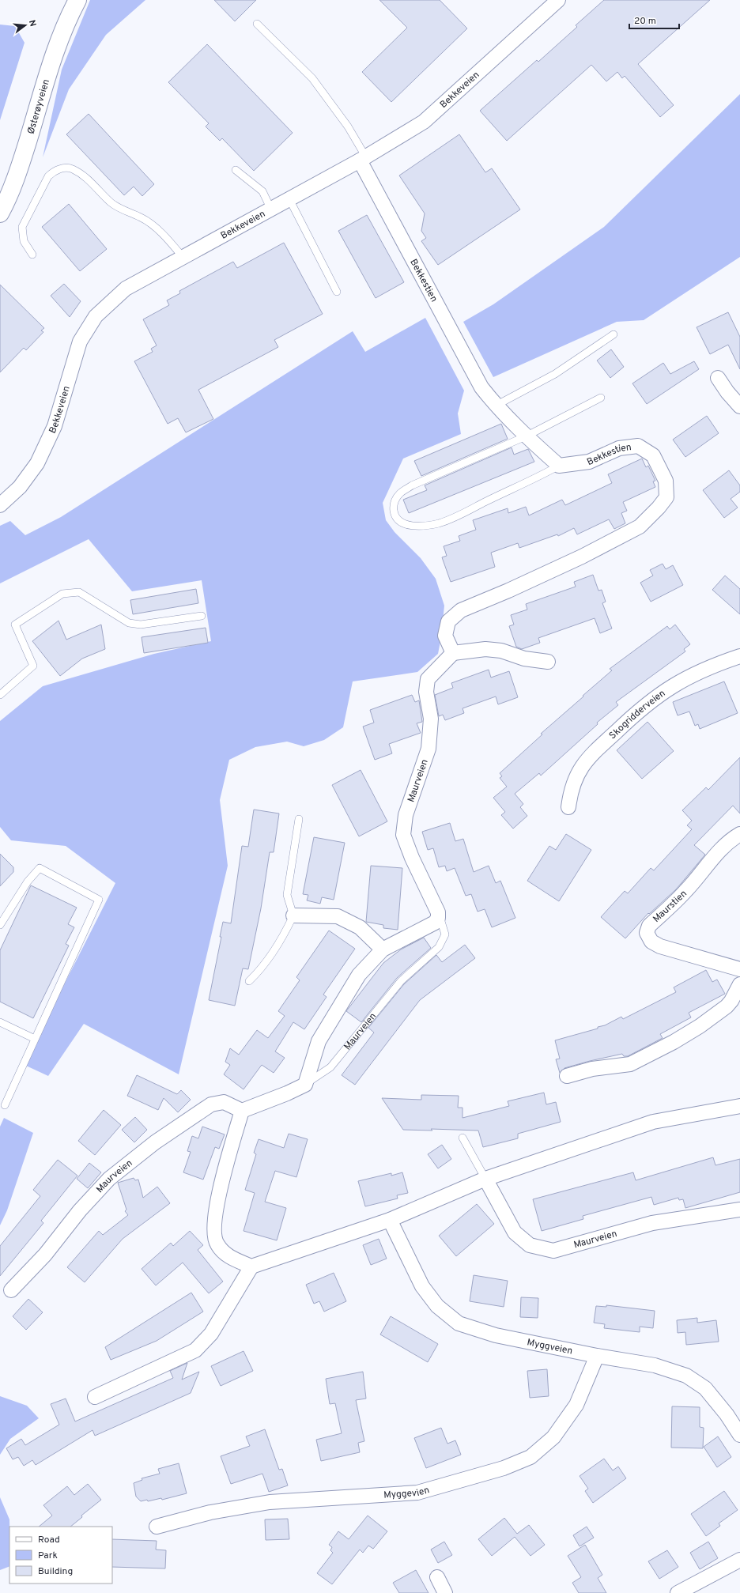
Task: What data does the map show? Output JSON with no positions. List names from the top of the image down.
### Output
{
  "streets": {
    "main road": ["Østerøyveien"],
    "street": [
      "Bekkeveien",
      "Bekkestien",
      "Skogridderveien",
      "Maurveien",
      "Maurstien",
      "Myggveien",
      "Myggevien"
    ]
  },
  "crossings": [
    ["Bekkeveien", "Bekkestien"],
    ["Bekkestien", "Maurveien"],
    ["Myggveien", "Myggevien"]
  ],
  "legend": ["Road", "Park", "Building"],
  "scale_bar": "20 m",
  "north": "right"
}
